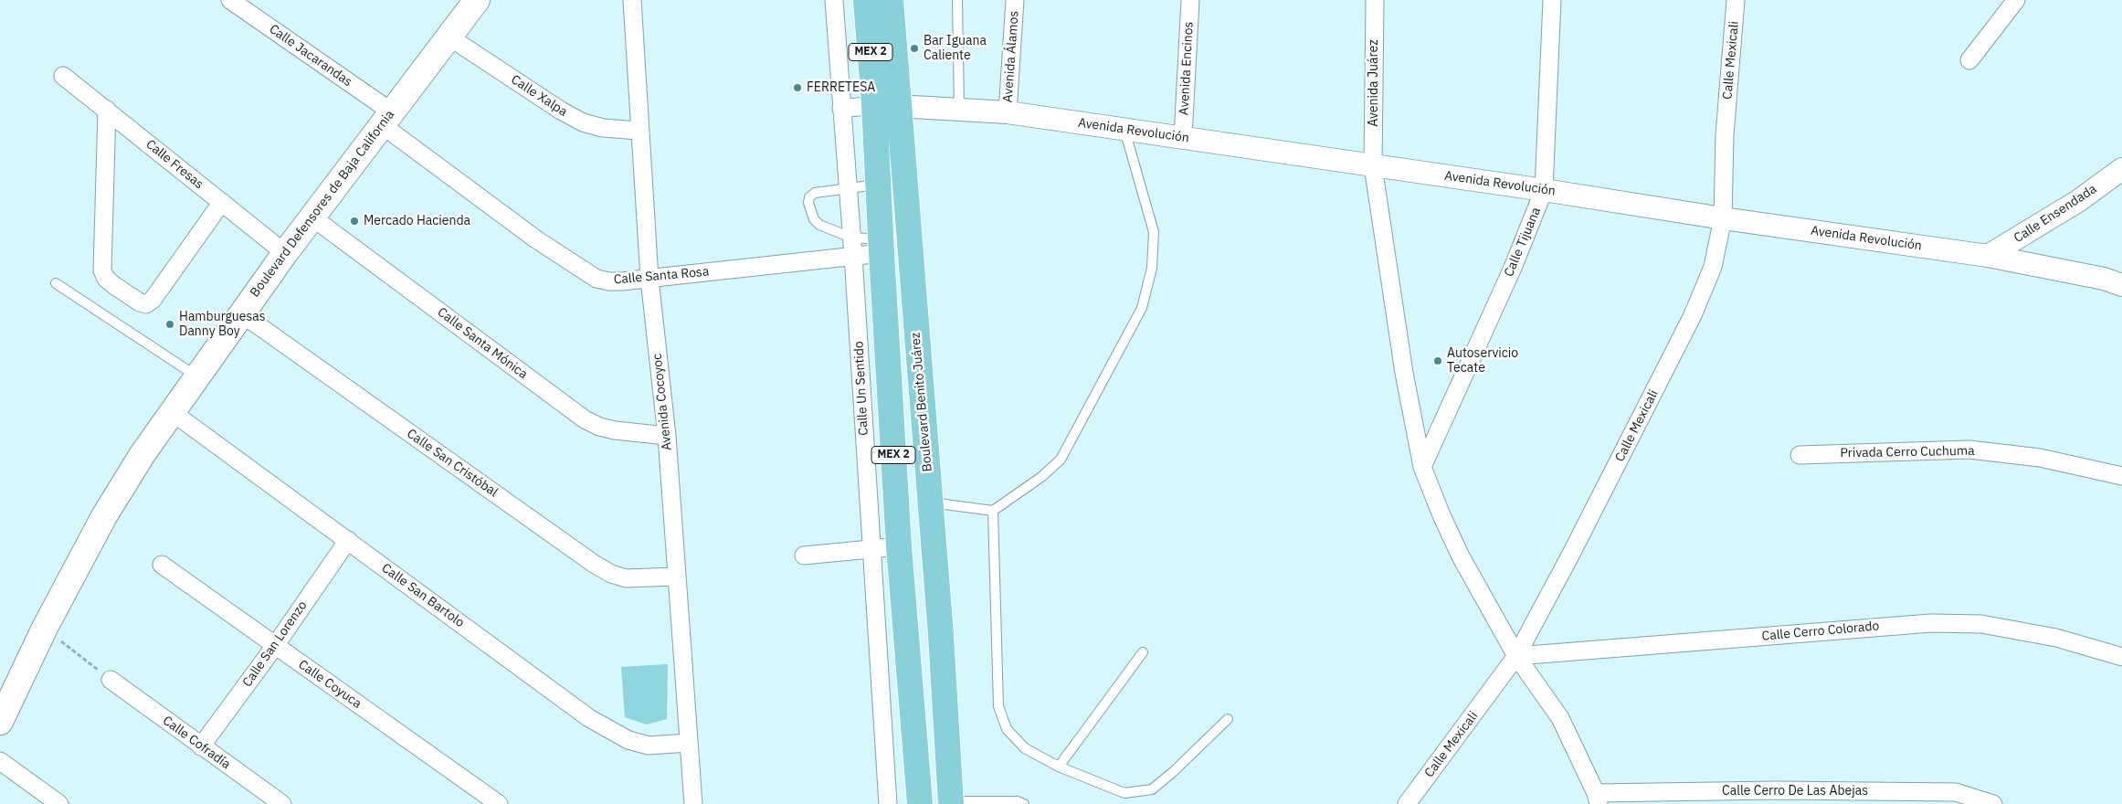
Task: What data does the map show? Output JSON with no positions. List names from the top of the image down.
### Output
{
  "streets": {
    "main road": ["MEX 2", "Boulevard Defensores de Baja California", "Boulevard Benito Juárez"],
    "street": [
      "Calle Jacarandas",
      "Avenida Álamos",
      "Calle Mexicali",
      "Avenida Encinos",
      "Avenida Juárez",
      "Calle Xalpa",
      "Avenida Revolución",
      "Calle Fresas",
      "Calle Ensendada",
      "Calle Tijuana",
      "Calle Santa Rosa",
      "Calle Santa Mónica",
      "Calle Un Sentido",
      "Avenida Cocoyoc",
      "Privada Cerro Cuchuma",
      "Calle San Cristóbal",
      "Calle San Bartolo",
      "Calle Cerro Colorado",
      "Calle San Lorenzo",
      "Calle Coyuca",
      "Calle Cofradía",
      "Calle Cerro De Las Abejas"
    ]
  },
  "crossings": [
    ["Calle Jacarandas", "Boulevard Defensores de Baja California"],
    ["Calle Jacarandas", "Calle Santa Rosa"],
    ["Avenida Álamos", "Avenida Revolución"],
    ["Calle Mexicali", "Avenida Juárez"],
    ["Calle Mexicali", "Avenida Revolución"],
    ["Calle Mexicali", "Calle Cerro Colorado"],
    ["Avenida Encinos", "Avenida Revolución"],
    ["Avenida Juárez", "Avenida Revolución"],
    ["Avenida Juárez", "Calle Tijuana"],
    ["Avenida Juárez", "Calle Cerro Colorado"],
    ["Avenida Juárez", "Calle Cerro De Las Abejas"],
    ["Calle Xalpa", "Boulevard Defensores de Baja California"],
    ["Calle Xalpa", "Avenida Cocoyoc"],
    ["Avenida Revolución", "Calle Ensendada"],
    ["Avenida Revolución", "Calle Tijuana"],
    ["Avenida Revolución", "Boulevard Benito Juárez"],
    ["Calle Fresas", "Boulevard Defensores de Baja California"],
    ["Boulevard Defensores de Baja California", "Calle Santa Rosa"],
    ["Boulevard Defensores de Baja California", "Calle Santa Mónica"],
    ["Boulevard Defensores de Baja California", "Calle San Cristóbal"],
    ["Boulevard Defensores de Baja California", "Calle San Bartolo"],
    ["Calle Santa Rosa", "Calle Un Sentido"],
    ["Calle Santa Rosa", "Avenida Cocoyoc"],
    ["Calle Santa Rosa", "Boulevard Benito Juárez"],
    ["Calle Santa Mónica", "Avenida Cocoyoc"],
    ["Avenida Cocoyoc", "Calle San Cristóbal"],
    ["Avenida Cocoyoc", "Calle San Bartolo"],
    ["Calle San Bartolo", "Calle San Lorenzo"],
    ["Calle San Lorenzo", "Calle Coyuca"],
    ["Calle San Lorenzo", "Calle Cofradía"]
  ],
  "places": [
    "Bar Iguana Caliente",
    "FERRETESA",
    "Mercado Hacienda",
    "Hamburguesas Danny Boy",
    "Autoservicio Tecate"
  ]
}
